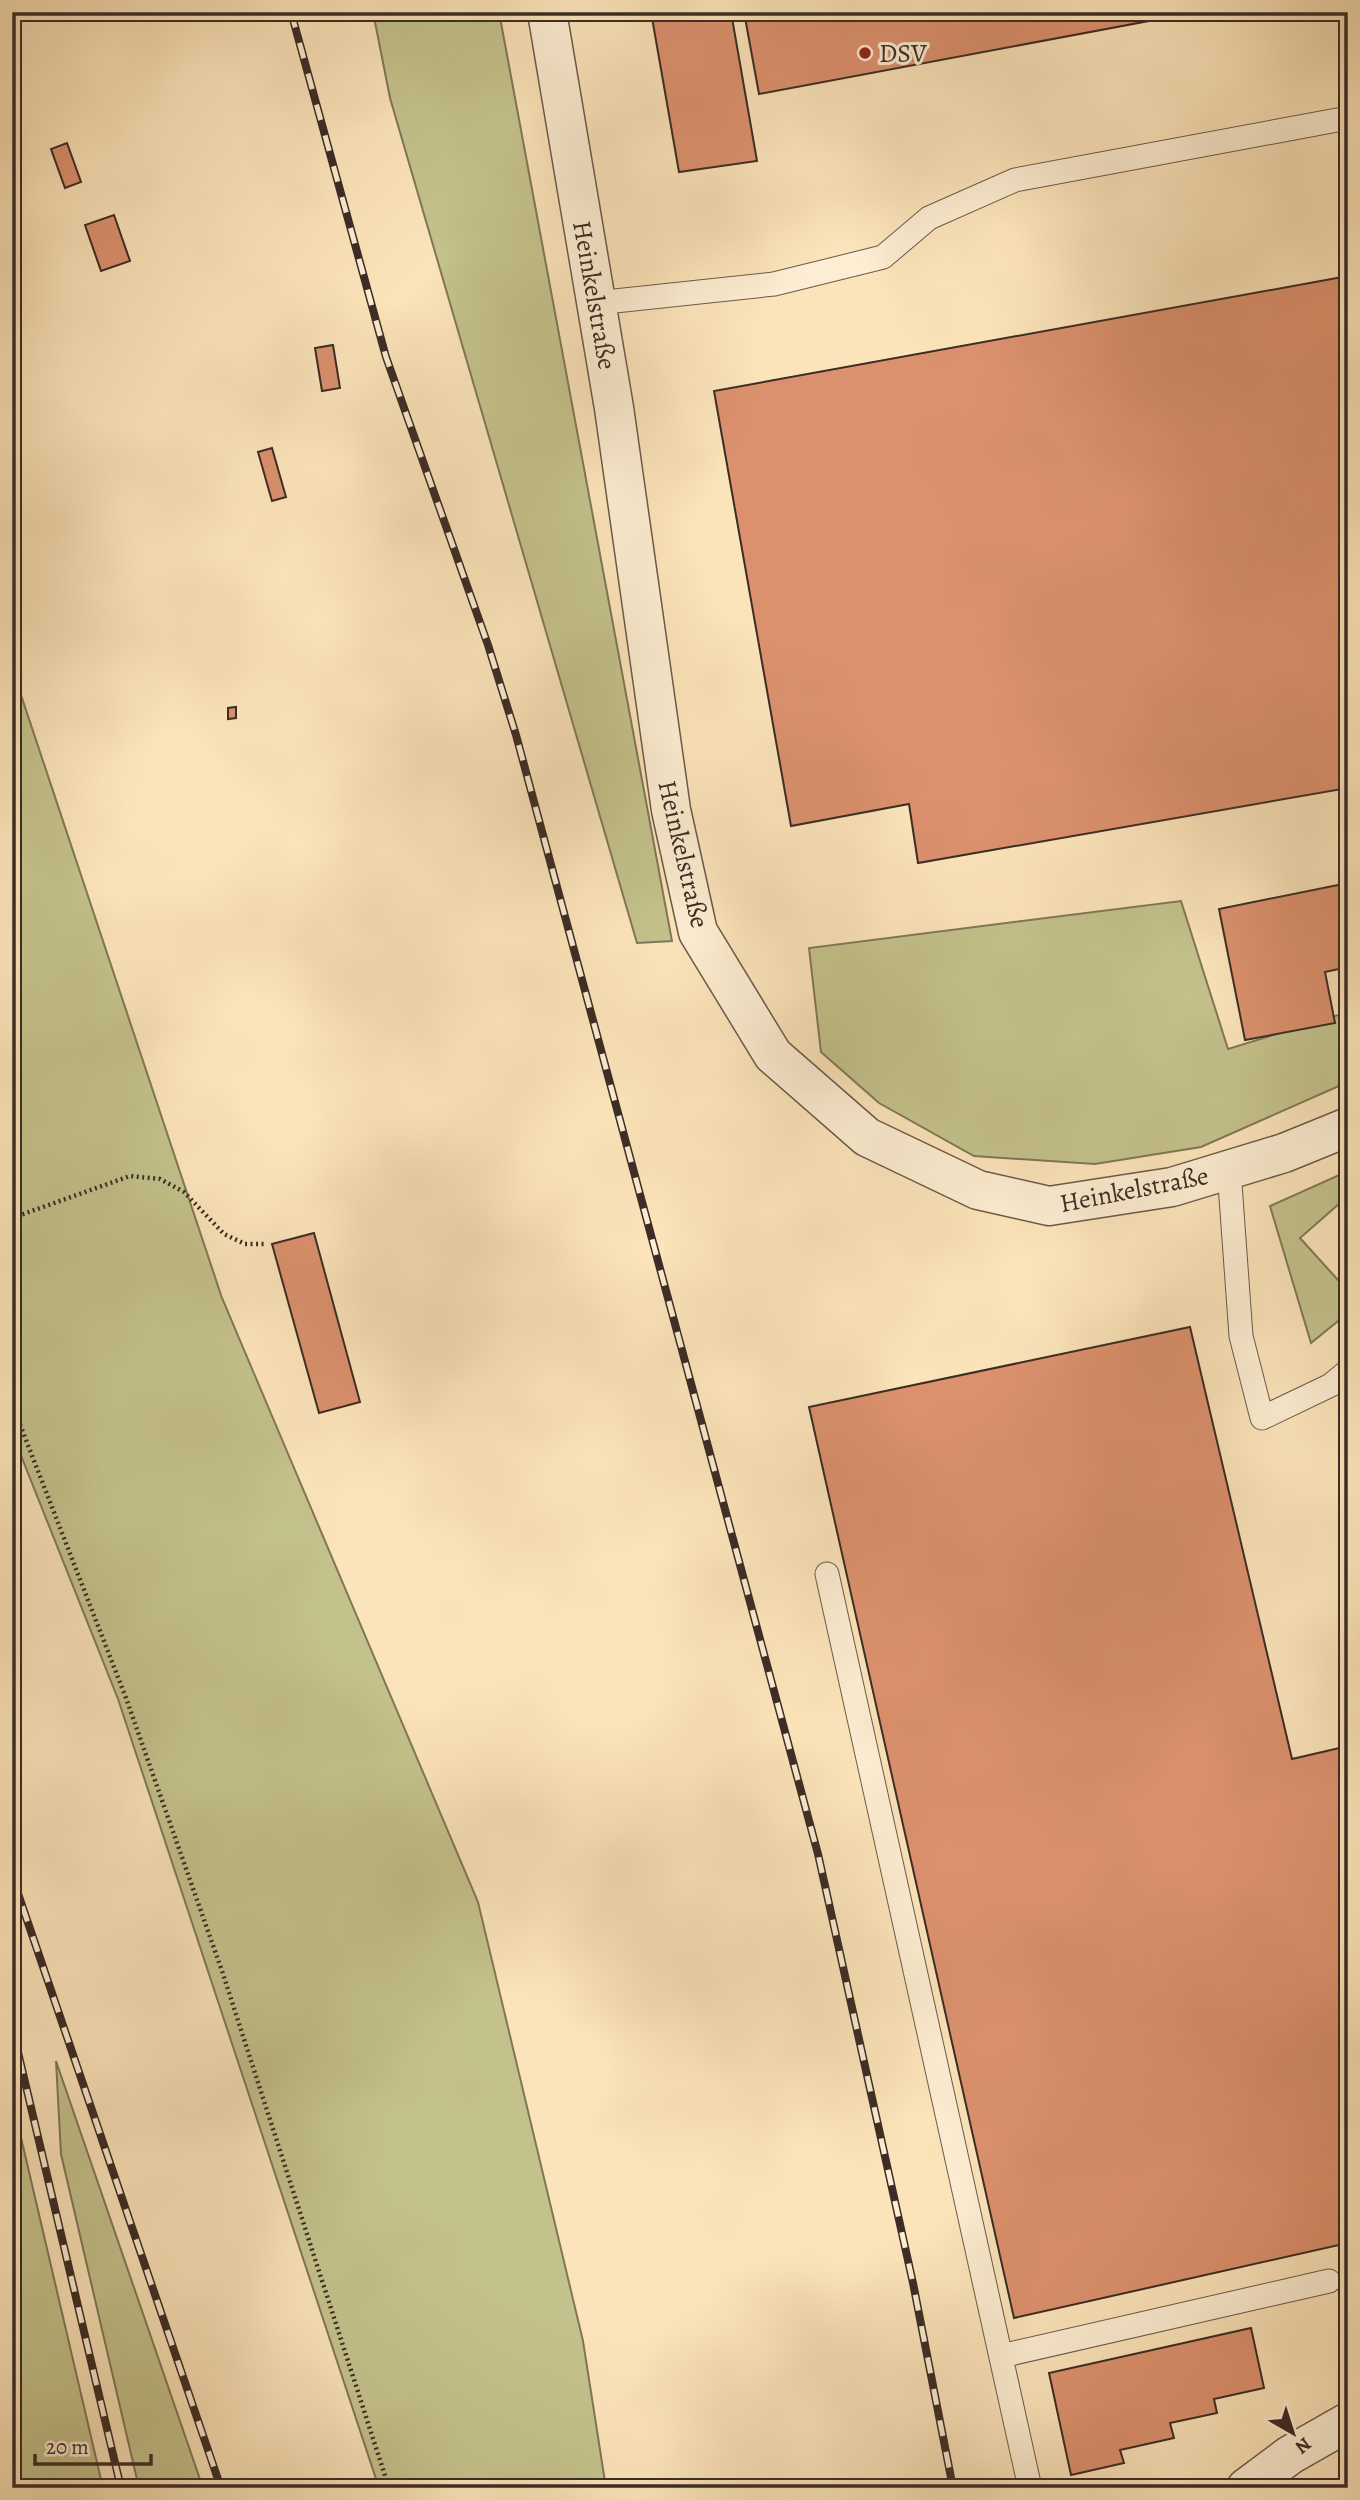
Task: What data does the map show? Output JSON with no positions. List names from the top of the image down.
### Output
{
  "streets": {
    "street": ["Heinkelstraße"]
  },
  "places": ["DSV"],
  "scale_bar": "20 m",
  "north": "bottom right"
}
